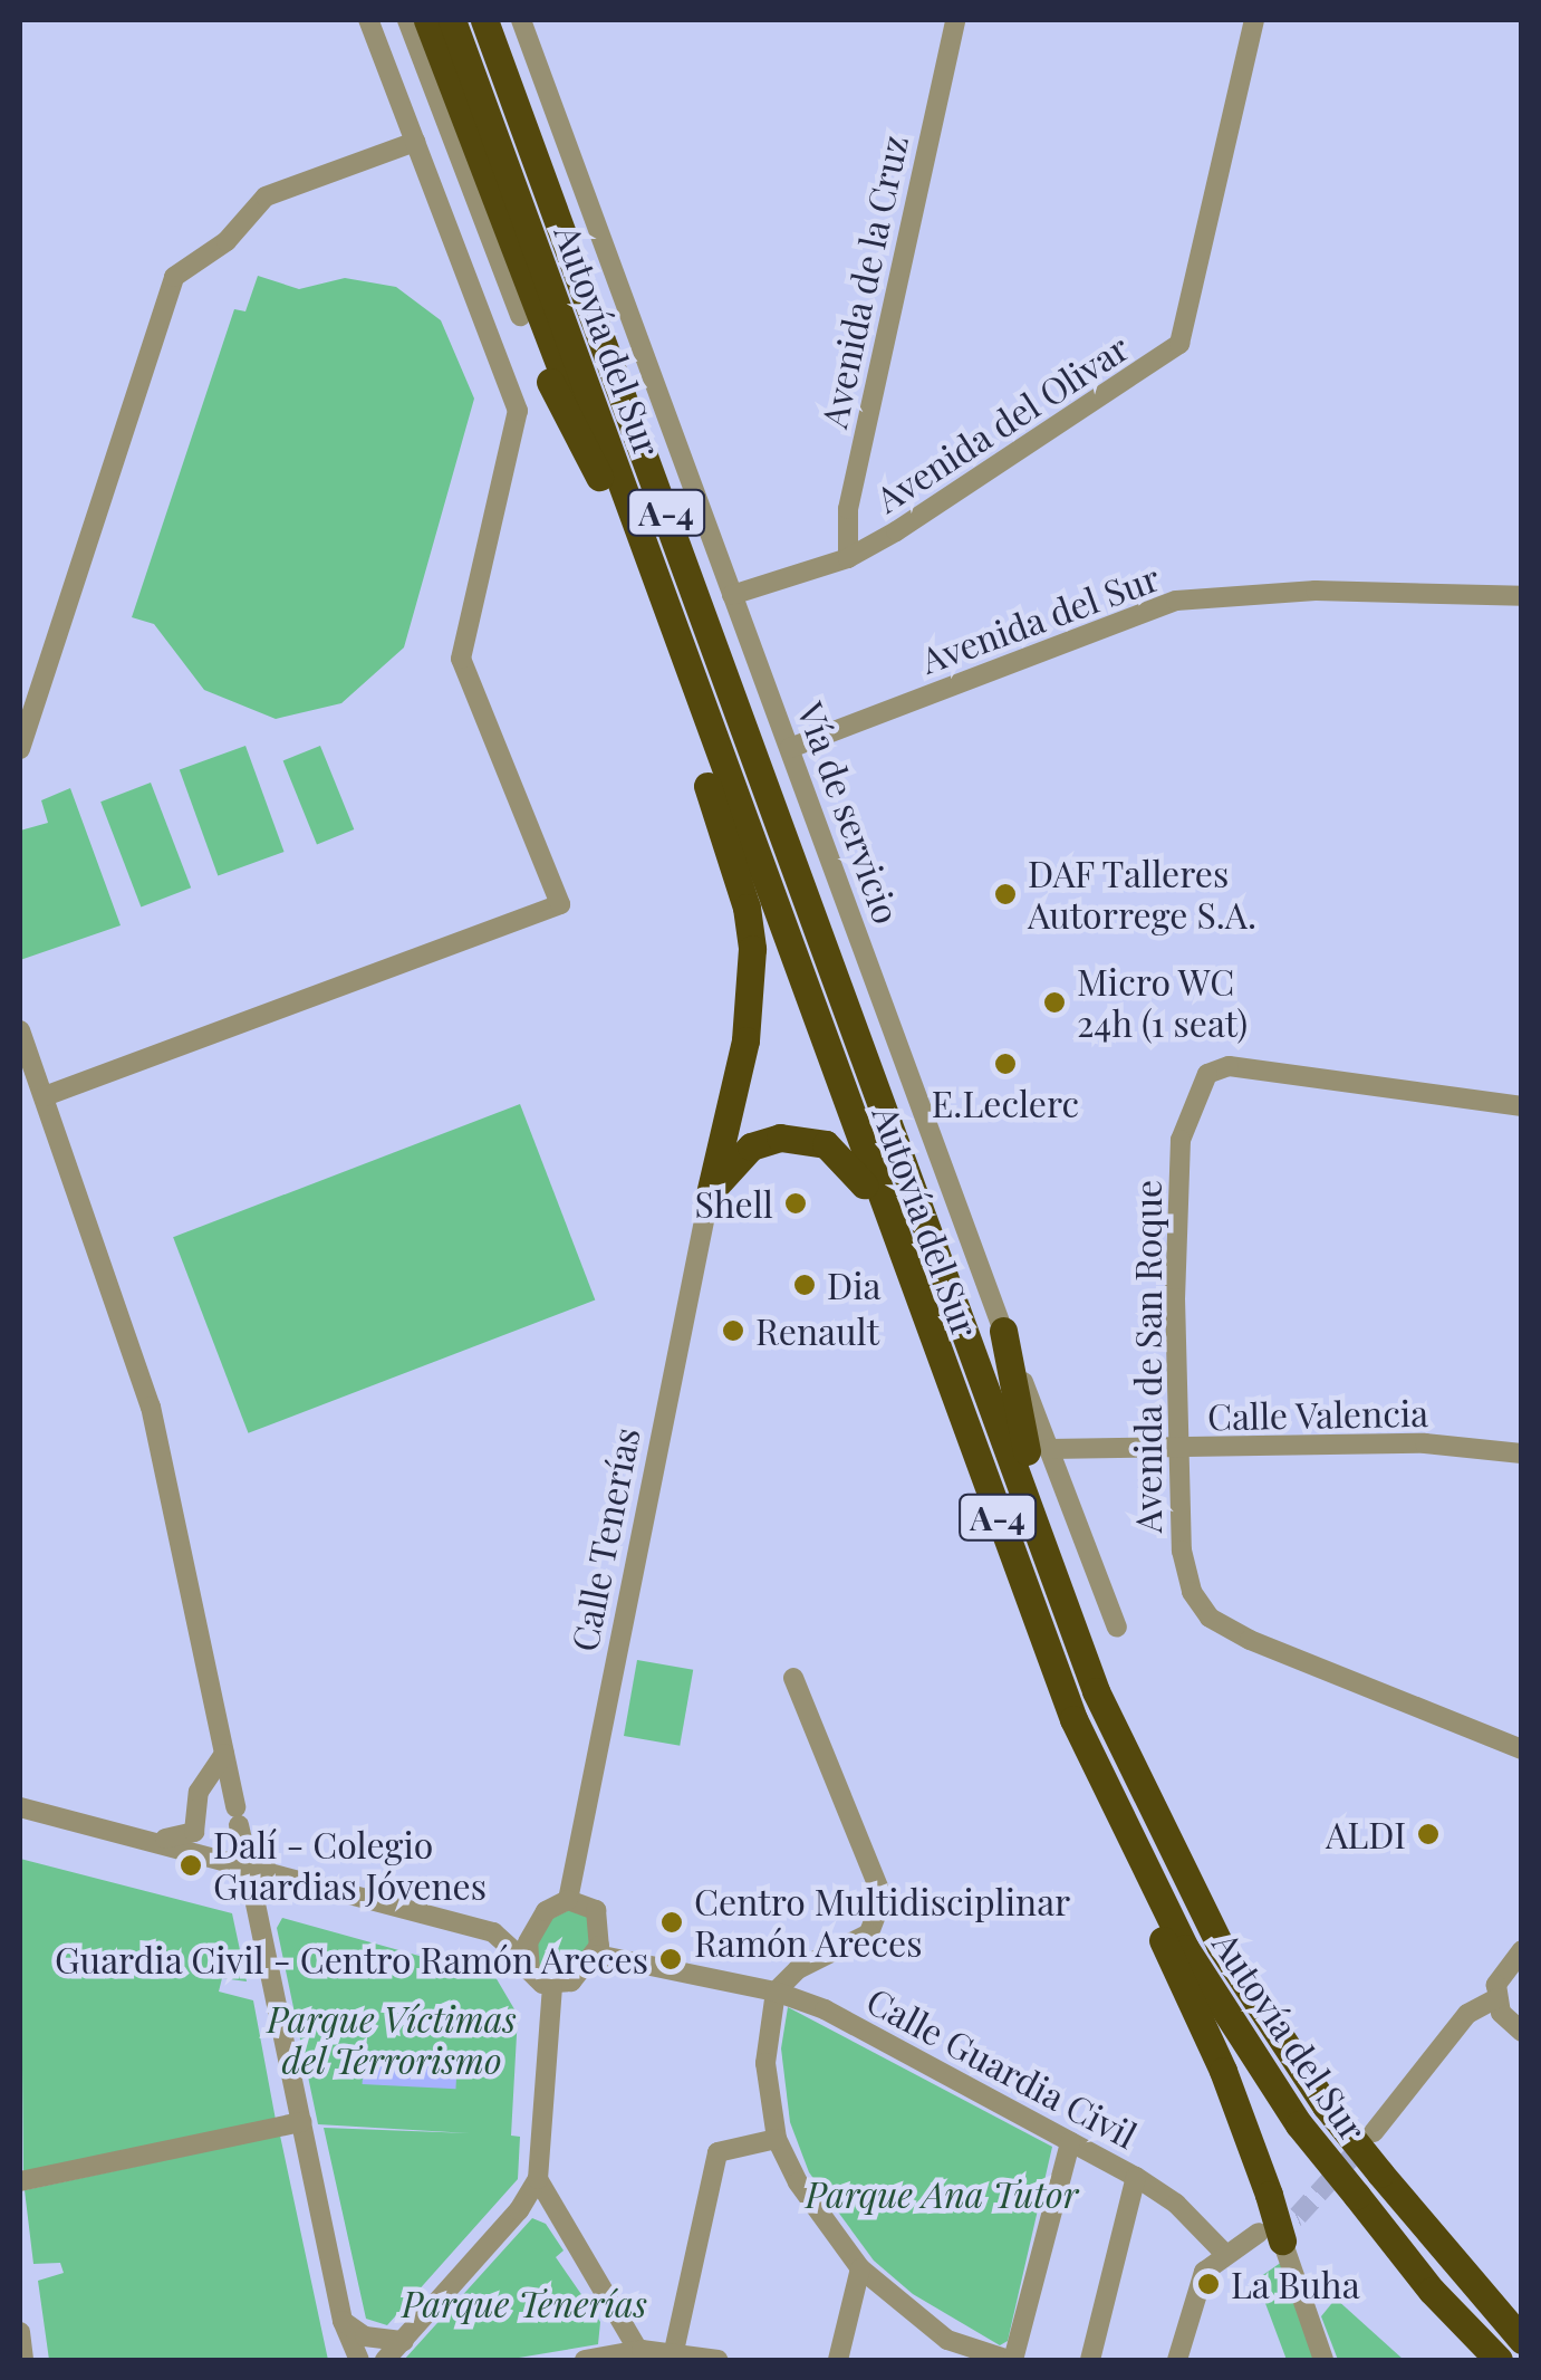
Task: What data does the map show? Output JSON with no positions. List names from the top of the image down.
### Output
{
  "streets": {
    "highway": ["Autovía del Sur", "A-4"],
    "street": [
      "Avenida de la Cruz",
      "Avenida del Olivar",
      "Avenida del Sur",
      "Vía de servicio",
      "Avenida de San Roque",
      "Calle Valencia",
      "Calle Tenerías",
      "Calle Guardia Civil"
    ]
  },
  "crossings": [
    ["Avenida de la Cruz", "Avenida del Olivar"],
    ["Avenida del Olivar", "Vía de servicio"],
    ["Avenida del Sur", "Vía de servicio"],
    ["Vía de servicio", "Calle Valencia"],
    ["Avenida de San Roque", "Calle Valencia"],
    ["Calle Tenerías", "Calle Guardia Civil"]
  ],
  "parks": ["Parque Víctimas del Terrorismo", "Parque Ana Tutor", "Parque Tenerías"],
  "places": [
    "DAF Talleres Autorrege S.A.",
    "Micro WC 24h (1 seat)",
    "E.Leclerc",
    "Shell",
    "Dia",
    "Renault",
    "ALDI",
    "Dalí - Colegio Guardias Jóvenes",
    "Centro Multidisciplinar Ramón Areces",
    "Guardia Civil - Centro Ramón Areces",
    "La Buha"
  ]
}
